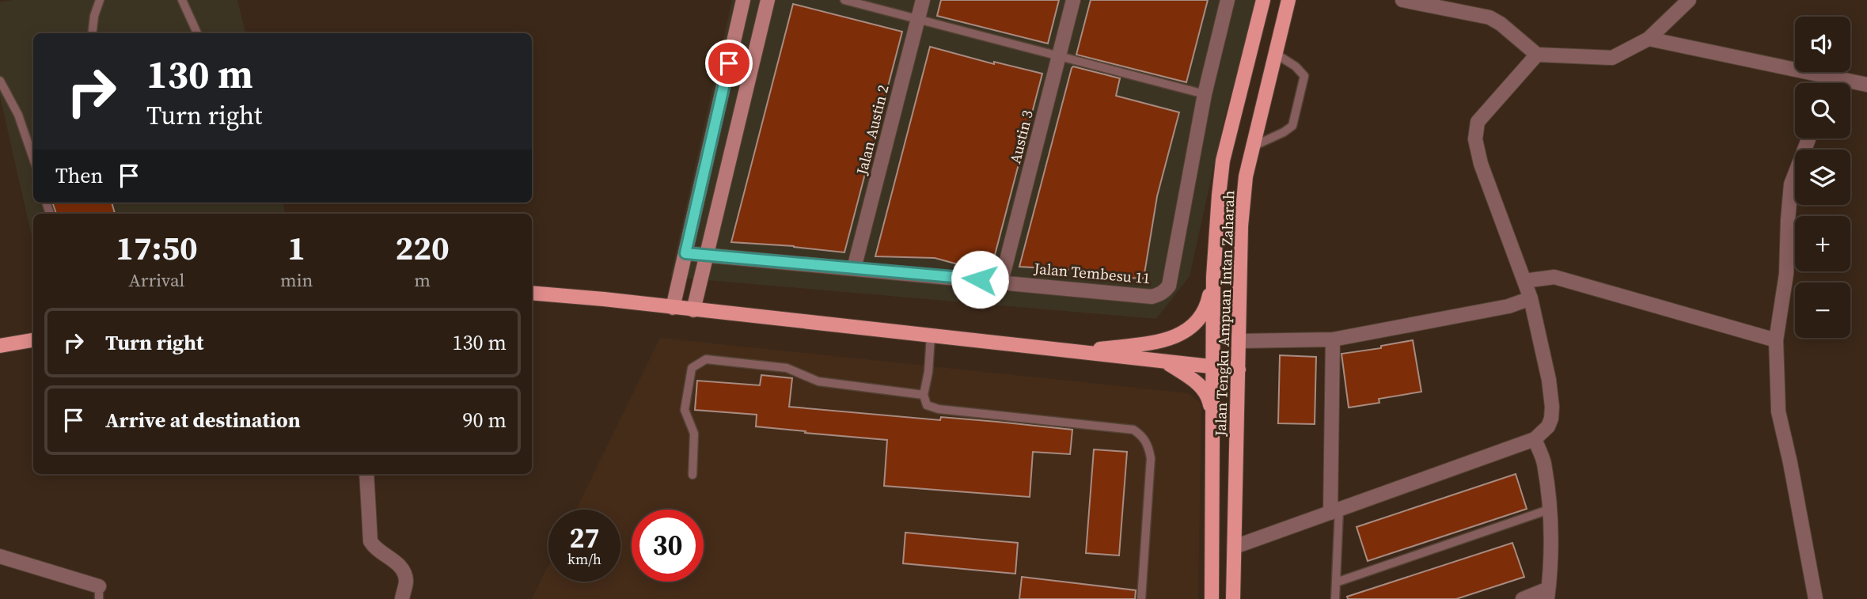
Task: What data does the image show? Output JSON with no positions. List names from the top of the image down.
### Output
{
  "streets": {
    "main road": ["Jalan Tengku Ampuan Intan Zaharah"],
    "street": ["Jalan Austin 2", "Austin 3", "Jalan Tembesu 11"]
  },
  "crossings": [
    ["Jalan Austin 2", "Jalan Tembesu 11"],
    ["Austin 3", "Jalan Tembesu 11"]
  ],
  "page": {
    "map_buttons": ["+", "−"],
    "turn": ["130 m", "Turn right"],
    "then": "Then",
    "eta": [
      "17:50",
      "Arrival",
      "1",
      "min",
      "220",
      "m"
    ],
    "list": [
      {
        "name": "Turn right",
        "value": "130 m"
      },
      {
        "name": "Arrive at destination",
        "value": "90 m"
      }
    ],
    "speed": "27 km/h",
    "limit": "30"
  }
}
